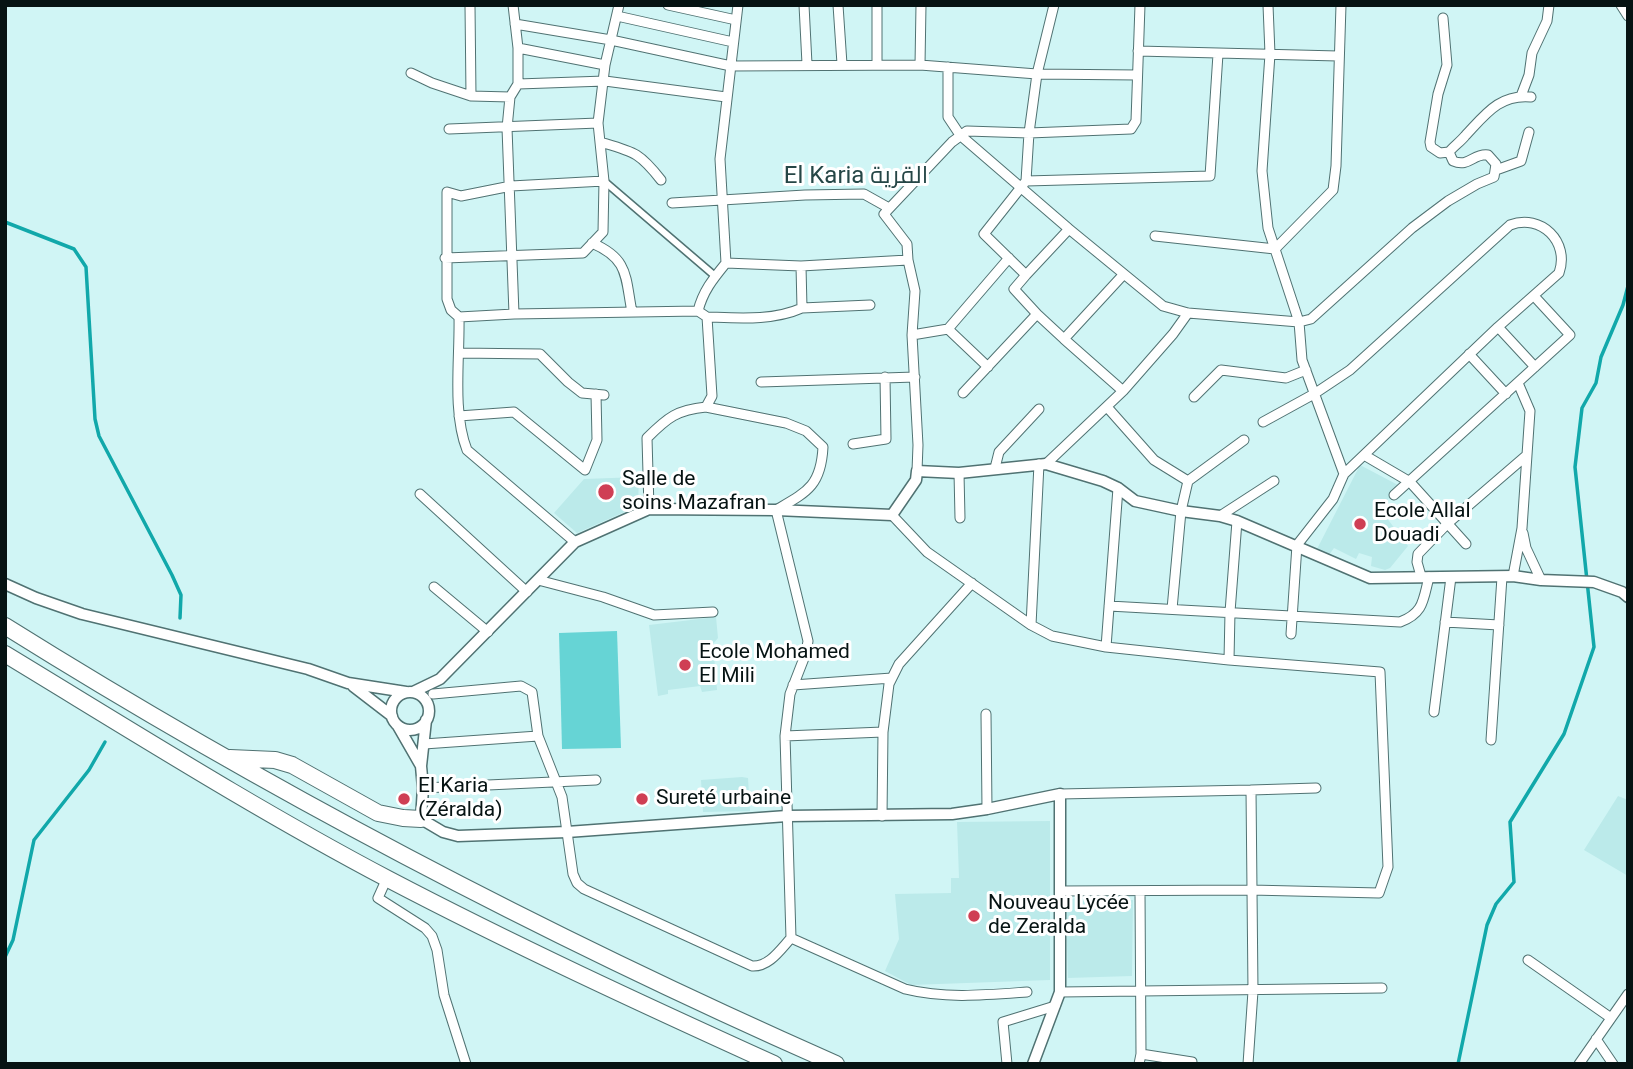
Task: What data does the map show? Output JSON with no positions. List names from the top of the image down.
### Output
{
  "districts": ["El Karia القرية"],
  "places": [
    "Salle de soins Mazafran",
    "Ecole Allal Douadi",
    "Ecole Mohamed El Mili",
    "El Karia (Zéralda)",
    "Sureté urbaine",
    "Nouveau Lycée de Zeralda"
  ]
}
